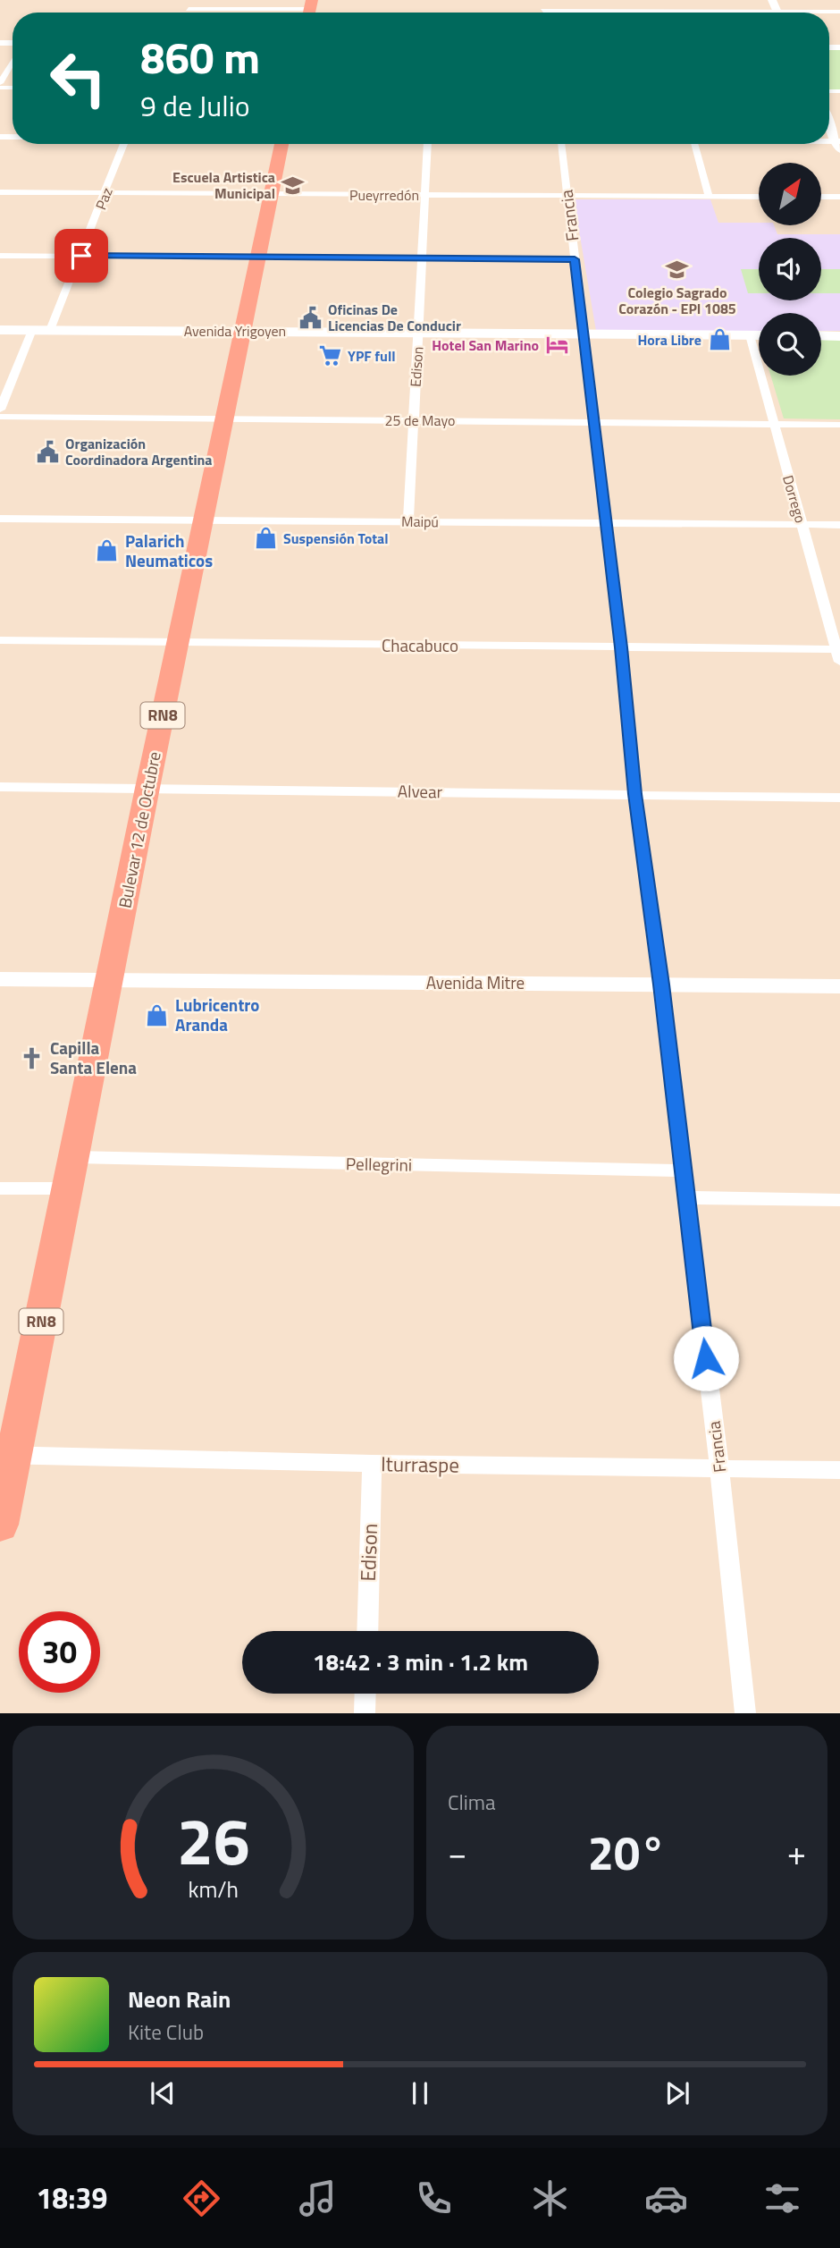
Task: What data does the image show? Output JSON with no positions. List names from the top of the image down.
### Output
{
  "streets": {
    "highway": ["RN8", "Bulevar 12 de Octubre"],
    "main road": ["Avenida Yrigoyen", "Avenida Mitre"],
    "street": [
      "Pueyrredón",
      "Paz",
      "Francia",
      "Edison",
      "25 de Mayo",
      "Dorrego",
      "Maipú",
      "Chacabuco",
      "Alvear",
      "Pellegrini",
      "Iturraspe"
    ]
  },
  "crossings": [
    ["Pueyrredón", "Paz"],
    ["Pueyrredón", "Francia"],
    ["Pueyrredón", "Edison"],
    ["Pueyrredón", "Bulevar 12 de Octubre"],
    ["Paz", "Avenida Yrigoyen"],
    ["Francia", "Avenida Yrigoyen"],
    ["Francia", "25 de Mayo"],
    ["Francia", "Maipú"],
    ["Francia", "Chacabuco"],
    ["Francia", "Alvear"],
    ["Francia", "Avenida Mitre"],
    ["Francia", "Pellegrini"],
    ["Francia", "Iturraspe"],
    ["Avenida Yrigoyen", "Edison"],
    ["Avenida Yrigoyen", "Dorrego"],
    ["Avenida Yrigoyen", "Bulevar 12 de Octubre"],
    ["Edison", "25 de Mayo"],
    ["Edison", "Maipú"],
    ["Edison", "Iturraspe"],
    ["25 de Mayo", "Dorrego"],
    ["25 de Mayo", "Bulevar 12 de Octubre"],
    ["Dorrego", "Maipú"],
    ["Dorrego", "Chacabuco"],
    ["Maipú", "Bulevar 12 de Octubre"],
    ["Chacabuco", "Bulevar 12 de Octubre"],
    ["Alvear", "Bulevar 12 de Octubre"],
    ["Bulevar 12 de Octubre", "Avenida Mitre"],
    ["Bulevar 12 de Octubre", "Pellegrini"],
    ["Bulevar 12 de Octubre", "Iturraspe"]
  ],
  "places": {
    "school or university": ["Escuela Artistica Municipal", "Colegio Sagrado Corazón - EPI 1085"],
    "public building": ["Oficinas De Licencias De Conducir", "Organización Coordinadora Argentina"],
    "shop": [
      "Hora Libre",
      "Suspensión Total",
      "Palarich Neumaticos",
      "Lubricentro Aranda"
    ],
    "hotel": ["Hotel San Marino"],
    "supermarket": ["YPF full"],
    "church": ["Capilla Santa Elena"]
  },
  "north": "top right",
  "page": {
    "turn": ["860 m", "9 de Julio"],
    "limit": "30",
    "trip": "18:42 · 3 min · 1.2 km",
    "tile": "Clima",
    "heat": ["−", "20°", "+"],
    "song": ["Neon Rain", "Kite Club"],
    "tabs": "18:39",
    "gauge": ["26", "km/h"]
  }
}
